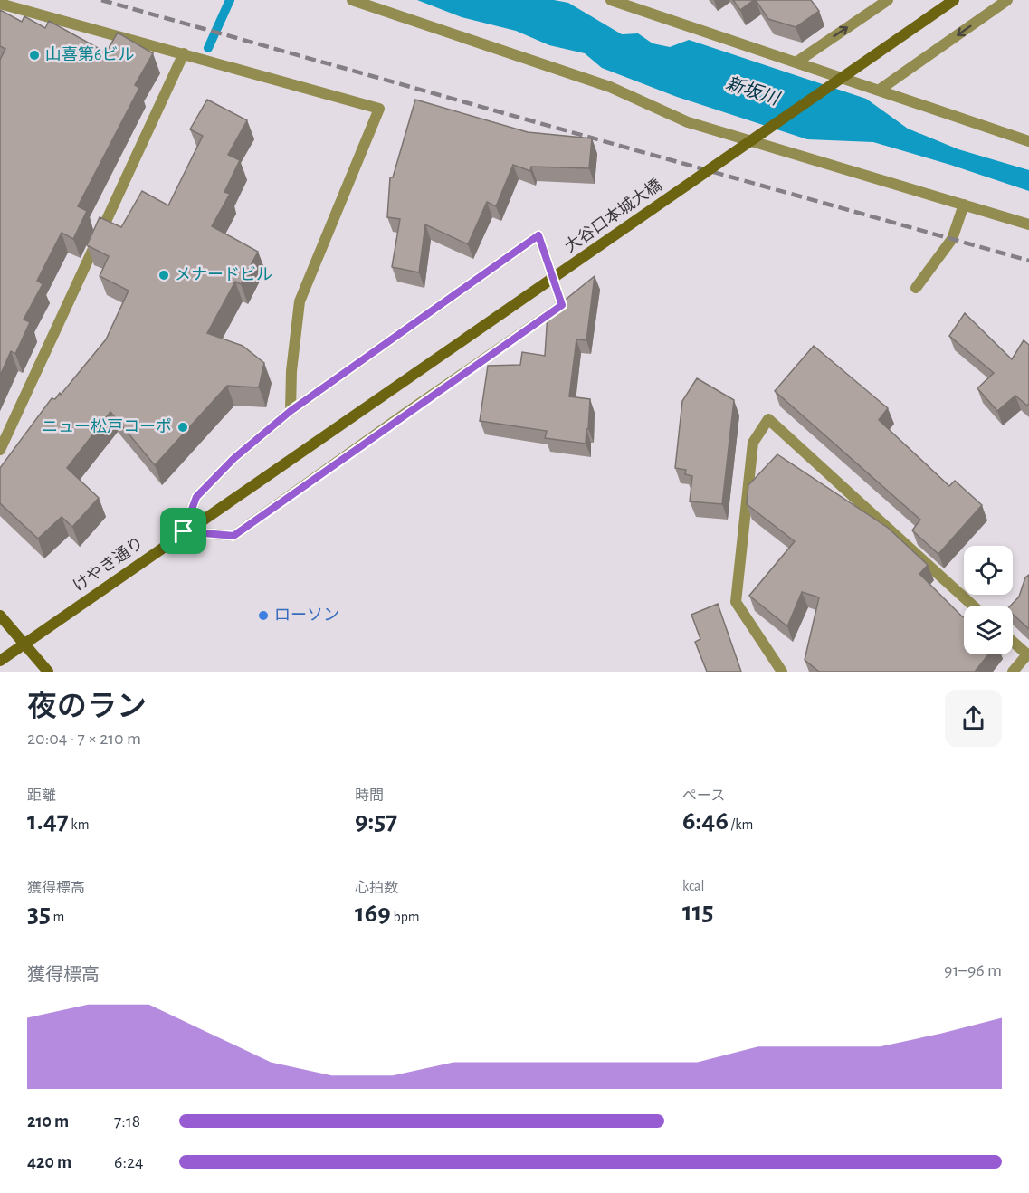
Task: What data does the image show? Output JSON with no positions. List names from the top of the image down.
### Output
{
  "streets": {
    "street": ["大谷口本城大橋", "けやき通り"]
  },
  "crossings": [
    ["大谷口本城大橋", "けやき通り"]
  ],
  "water": ["新坂川"],
  "places": [
    "山喜第6ビル",
    "メナードビル",
    "ニュー松戸コーポ",
    "ローソン"
  ],
  "page": {
    "heading": ["夜のラン", "20:04 · 7 × 210 m"],
    "stats": [
      ["距離", "1.47 km"],
      ["時間", "9:57"],
      ["ペース", "6:46 /km"],
      ["獲得標高", "35 m"],
      ["心拍数", "169 bpm"],
      ["kcal", "115"]
    ],
    "chart": ["獲得標高", "91–96 m"],
    "list": [
      {
        "name": "210 m",
        "note": "7:18"
      },
      {
        "name": "420 m",
        "note": "6:24"
      }
    ]
  }
}
